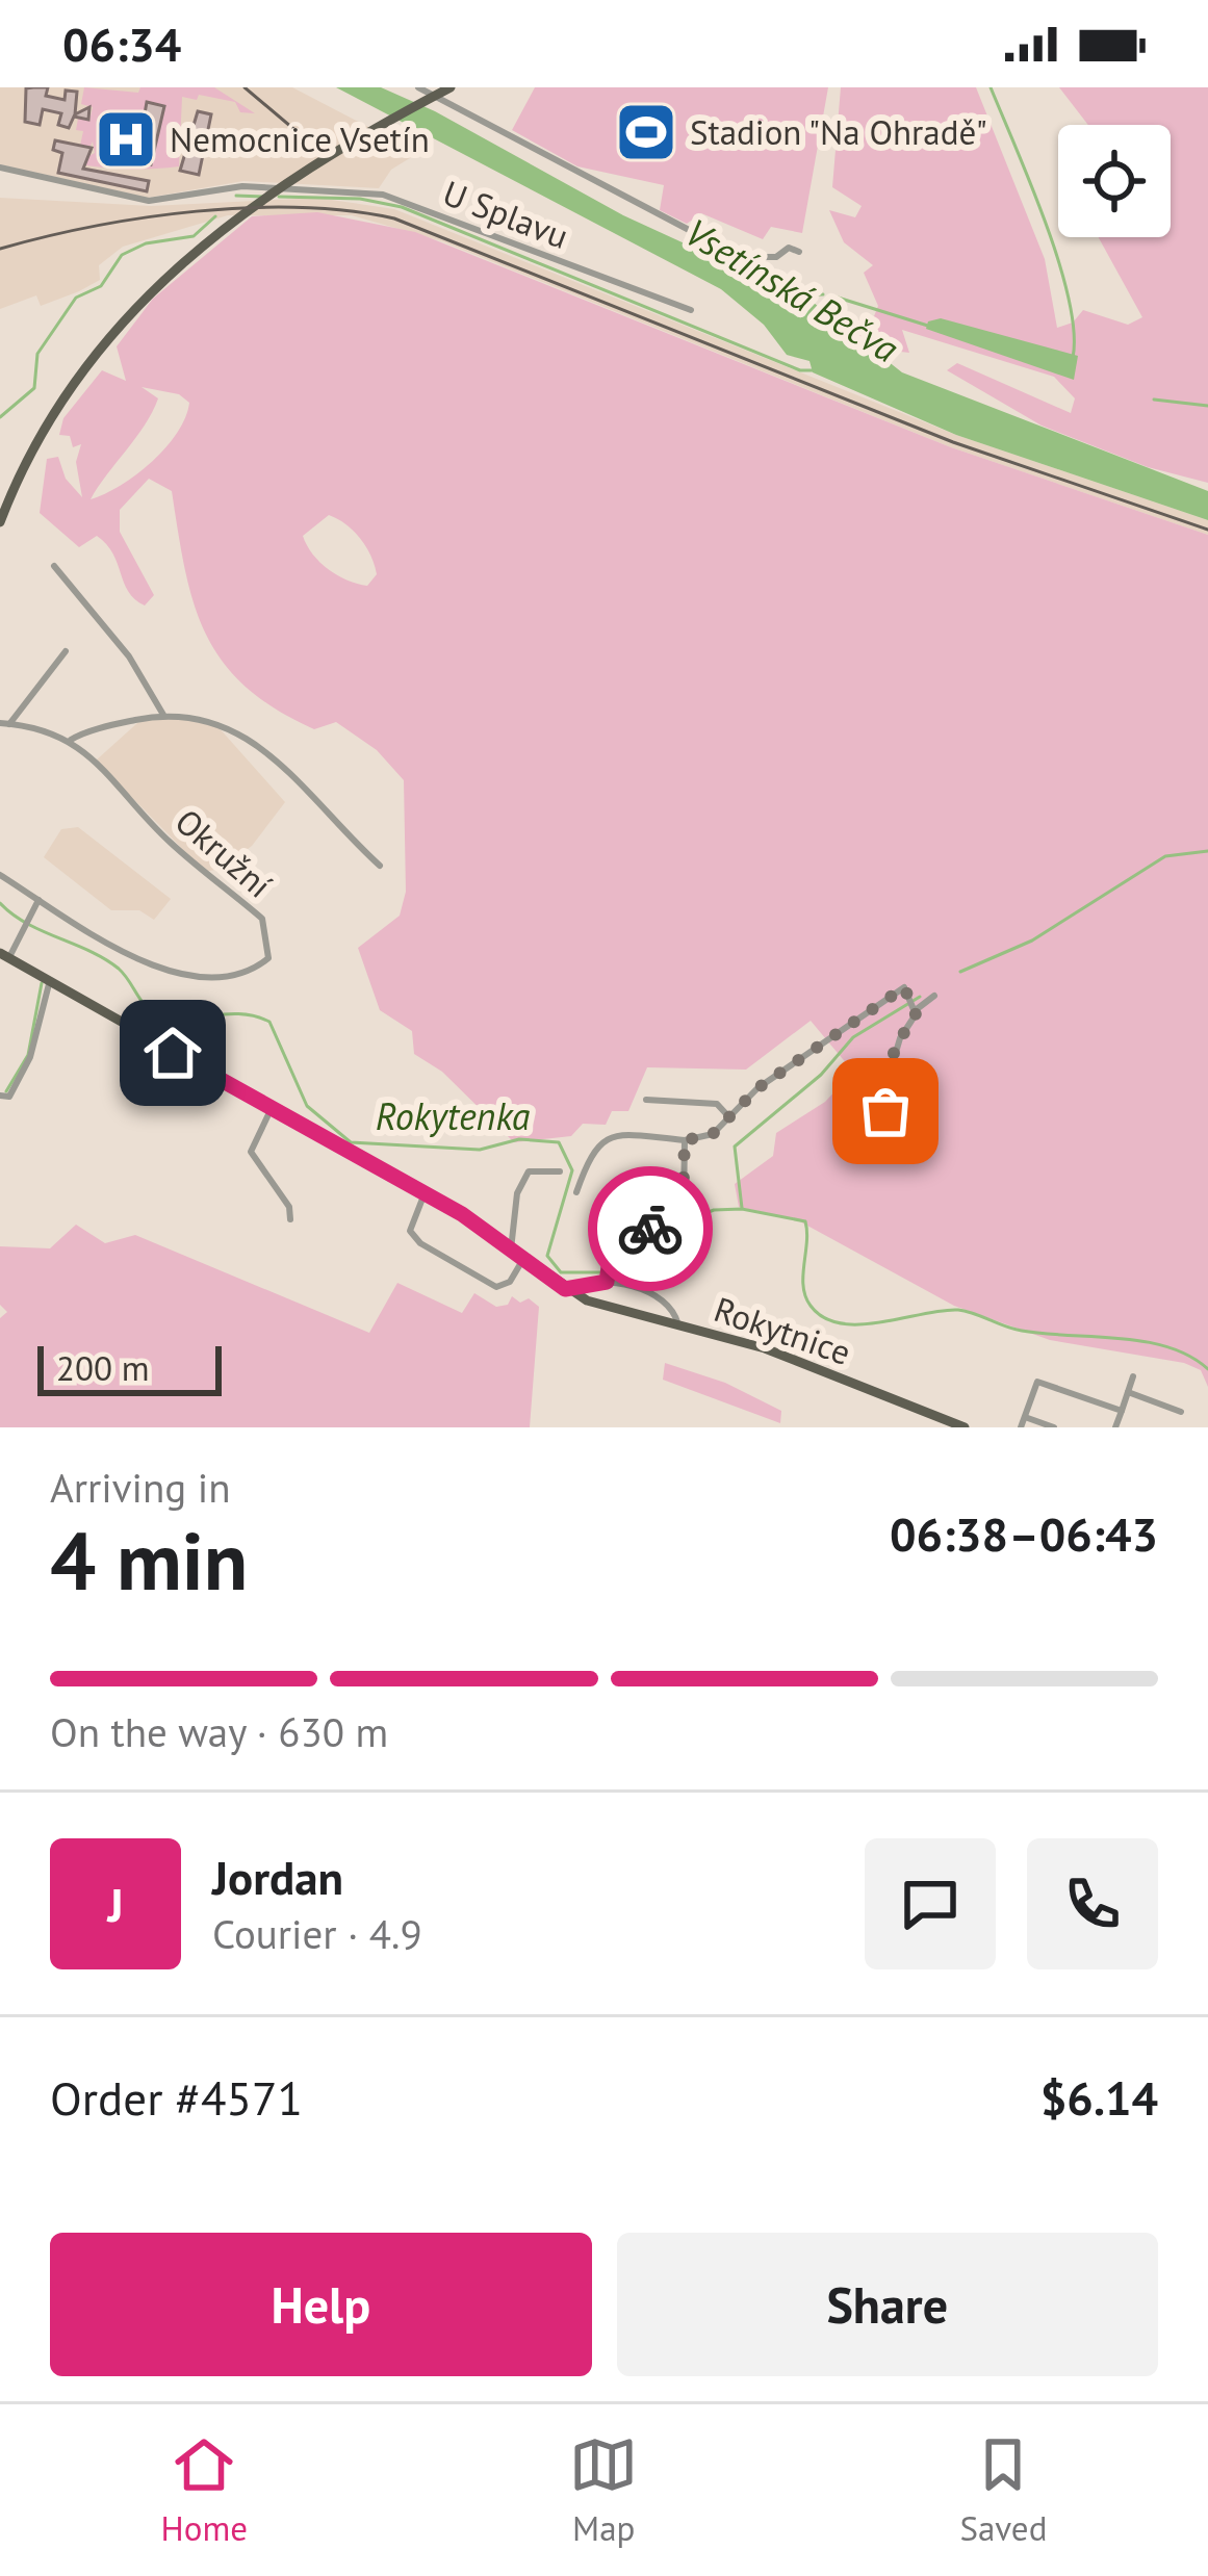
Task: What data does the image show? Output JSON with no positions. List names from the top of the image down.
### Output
{
  "streets": {
    "main road": ["Rokytnice"],
    "street": ["U Splavu", "Okružní"]
  },
  "water": ["Vsetínská Bečva", "Rokytenka"],
  "places": {
    "sports": ["Stadion \"Na Ohradě\""],
    "hospital": ["Nemocnice Vsetín"]
  },
  "scale_bar": "200 m",
  "page": {
    "status": "06:34",
    "scale": "200 m",
    "heading": ["4 min", "Arriving in", "06:38–06:43"],
    "panel": [
      "Jordan",
      "Courier · 4.9",
      "Order #4571",
      "$6.14"
    ],
    "bar": "On the way · 630 m",
    "round": "J",
    "buttons": ["Help", "Share"],
    "tabs": ["Home", "Map", "Saved"]
  }
}
